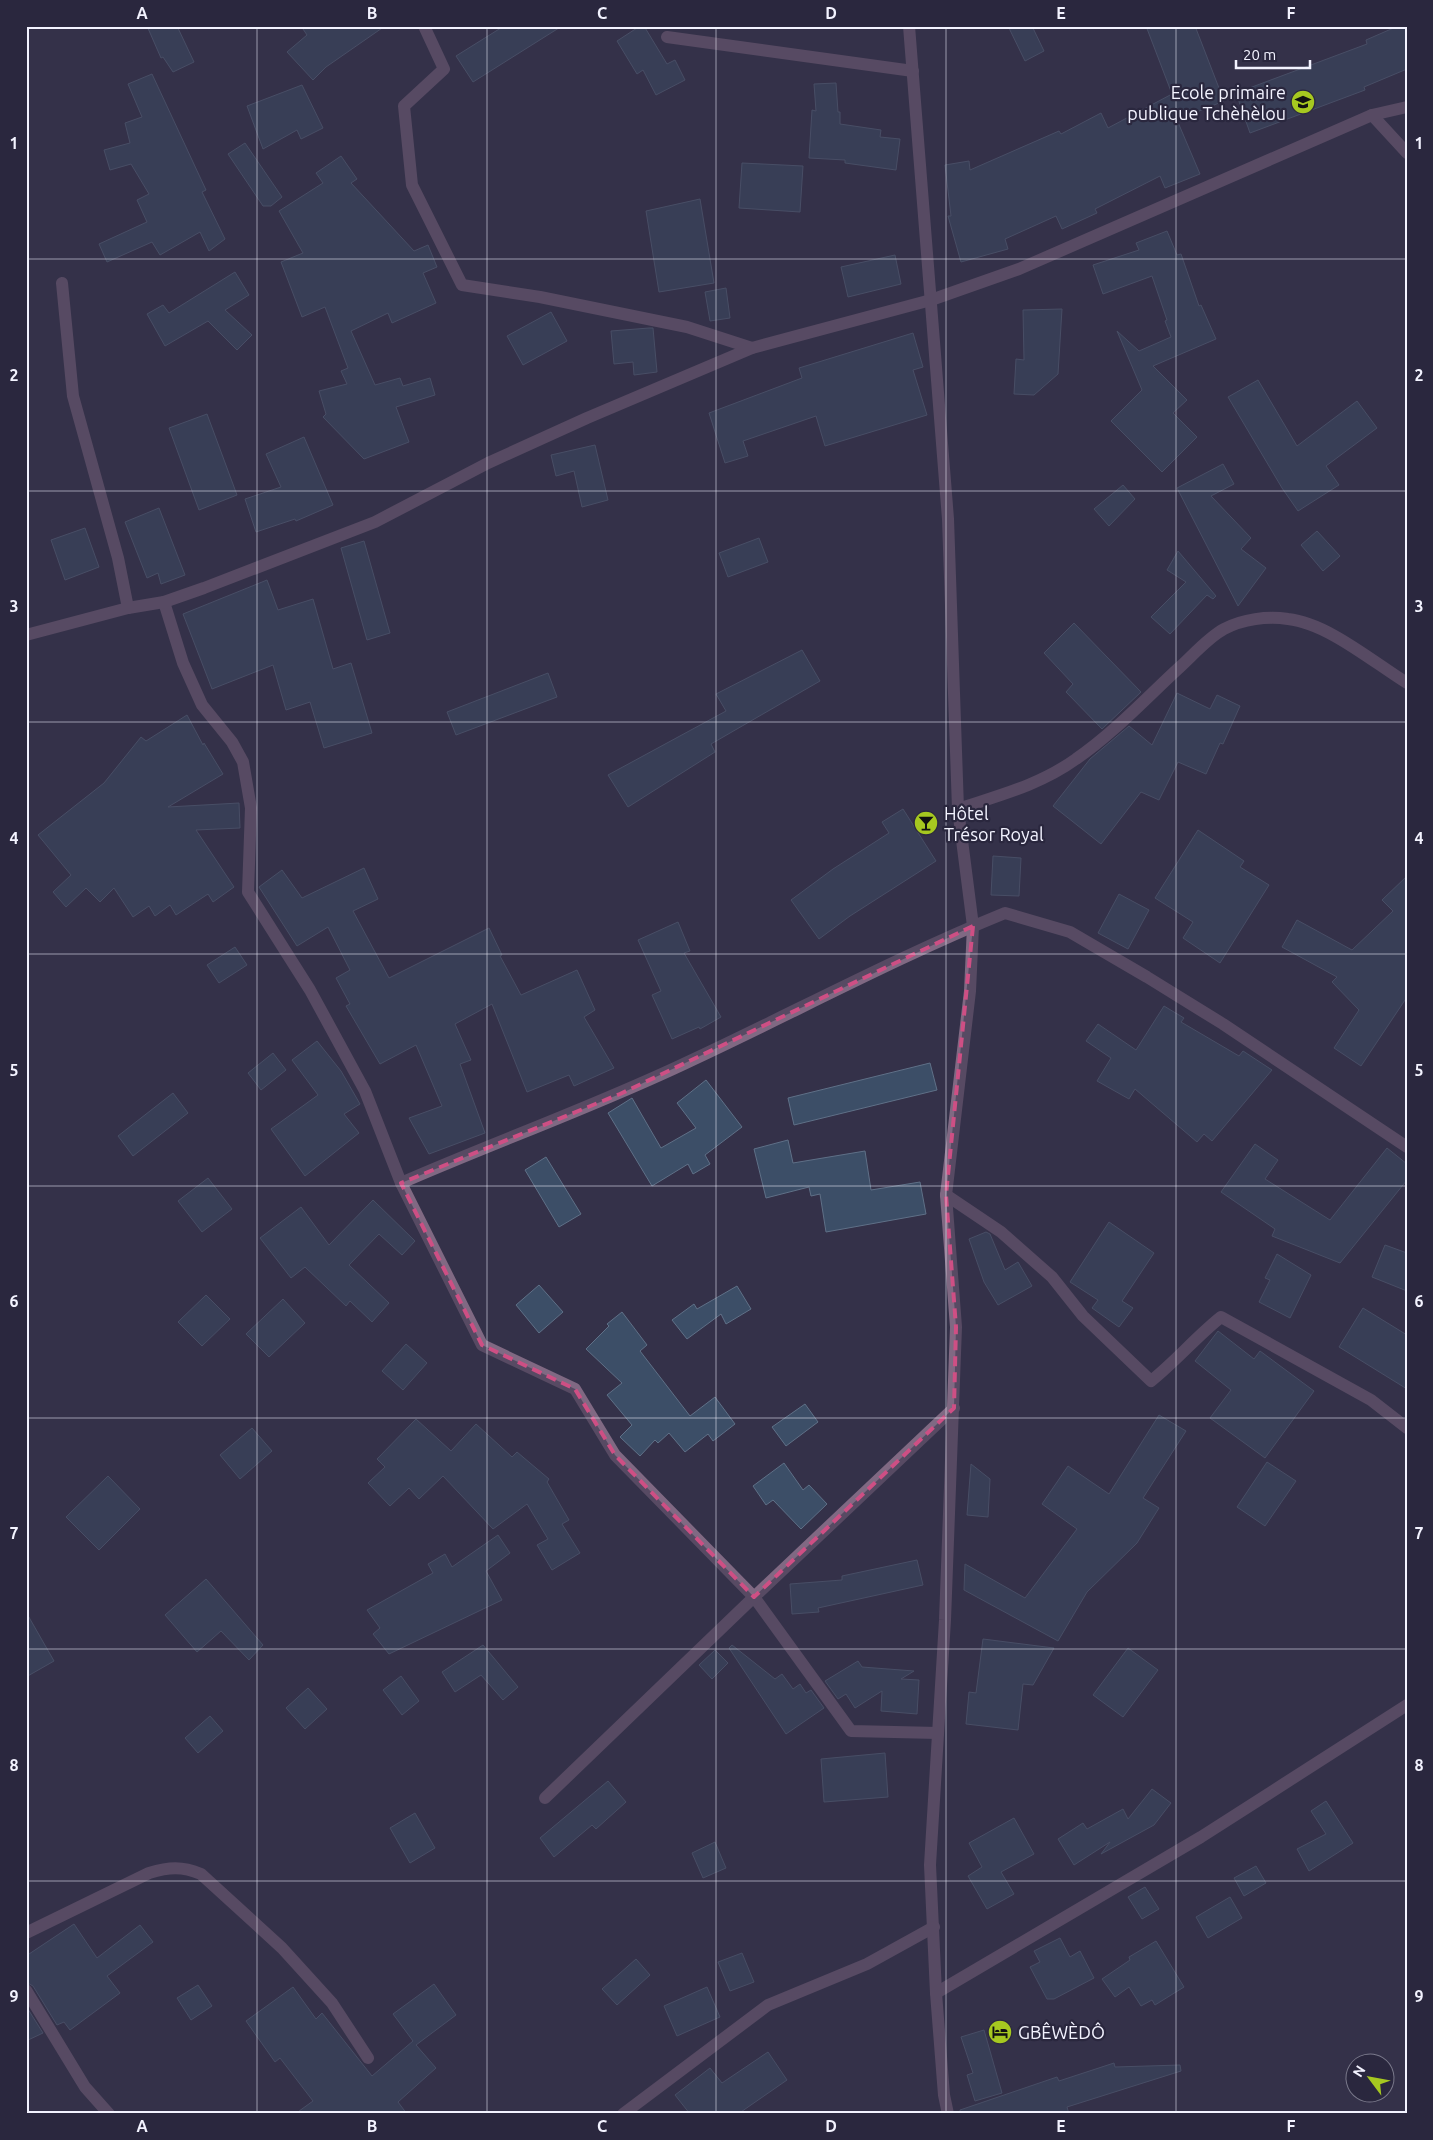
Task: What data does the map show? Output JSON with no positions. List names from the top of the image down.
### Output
{
  "places": {
    "school or university": ["Ecole primaire publique Tchèhèlou"],
    "bar": ["Hôtel Trésor Royal"],
    "hotel": ["GBÊWÈDÔ"]
  },
  "scale_bar": "20 m",
  "north": "top left",
  "grid": {
    "columns": [
      "A",
      "B",
      "C",
      "D",
      "E",
      "F"
    ],
    "rows": [
      "1",
      "2",
      "3",
      "4",
      "5",
      "6",
      "7",
      "8",
      "9"
    ]
  }
}
